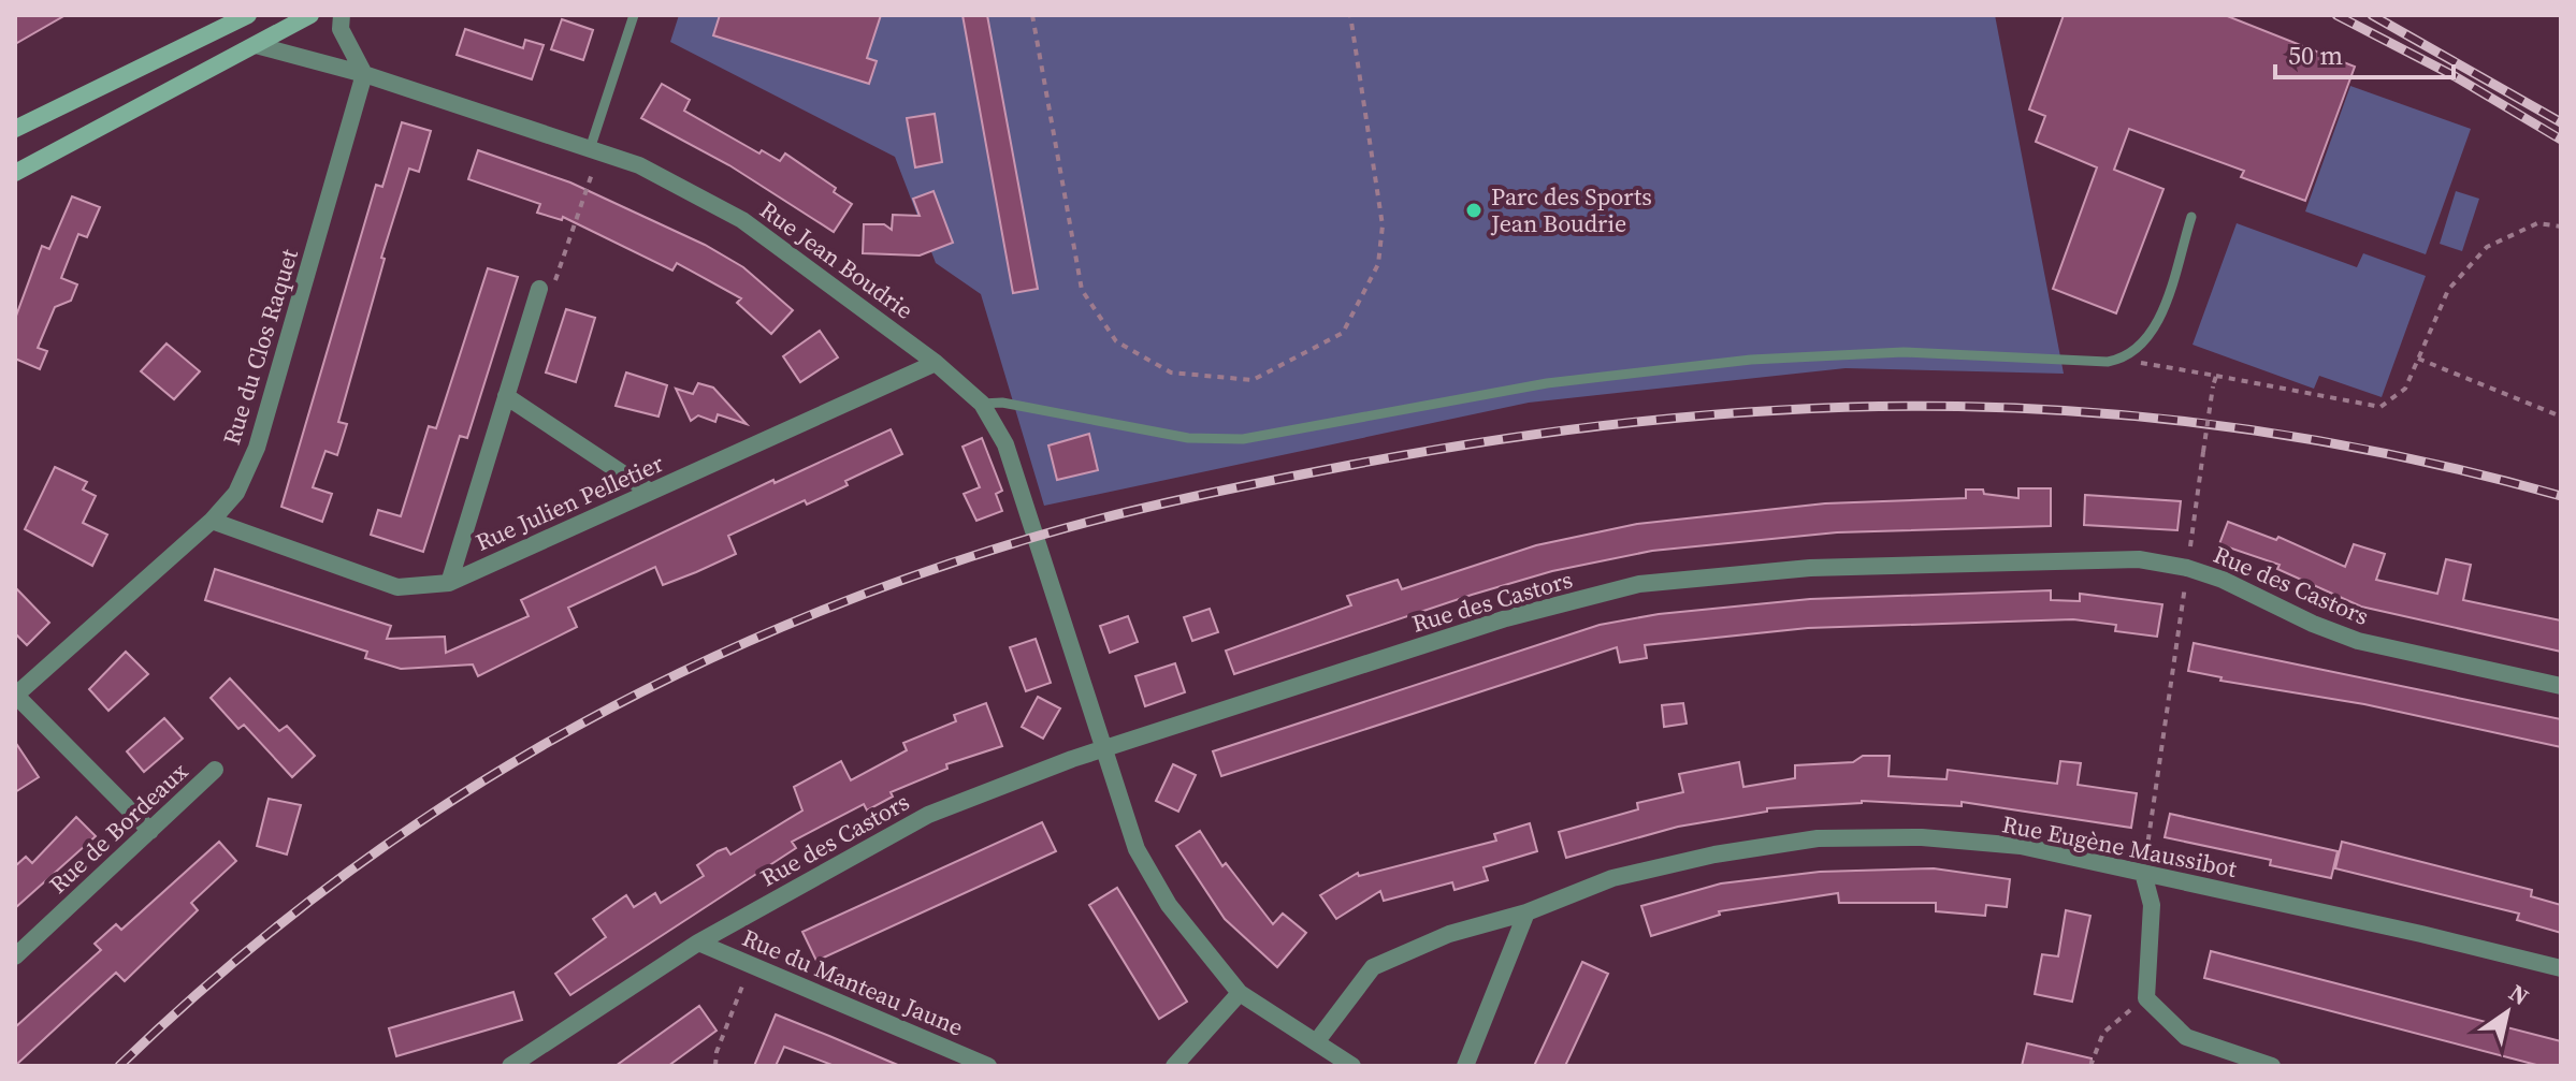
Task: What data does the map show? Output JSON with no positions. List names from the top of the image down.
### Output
{
  "streets": {
    "street": [
      "Rue Jean Boudrie",
      "Rue du Clos Raquet",
      "Rue Julien Pelletier",
      "Rue des Castors",
      "Rue de Bordeaux",
      "Rue Eugène Maussibot",
      "Rue du Manteau Jaune"
    ]
  },
  "crossings": [
    ["Rue Jean Boudrie", "Rue du Clos Raquet"],
    ["Rue Jean Boudrie", "Rue Julien Pelletier"],
    ["Rue Jean Boudrie", "Rue des Castors"],
    ["Rue Jean Boudrie", "Rue Eugène Maussibot"],
    ["Rue du Clos Raquet", "Rue Julien Pelletier"],
    ["Rue des Castors", "Rue du Manteau Jaune"]
  ],
  "places": ["Parc des Sports Jean Boudrie"],
  "scale_bar": "50 m",
  "north": "top right"
}
